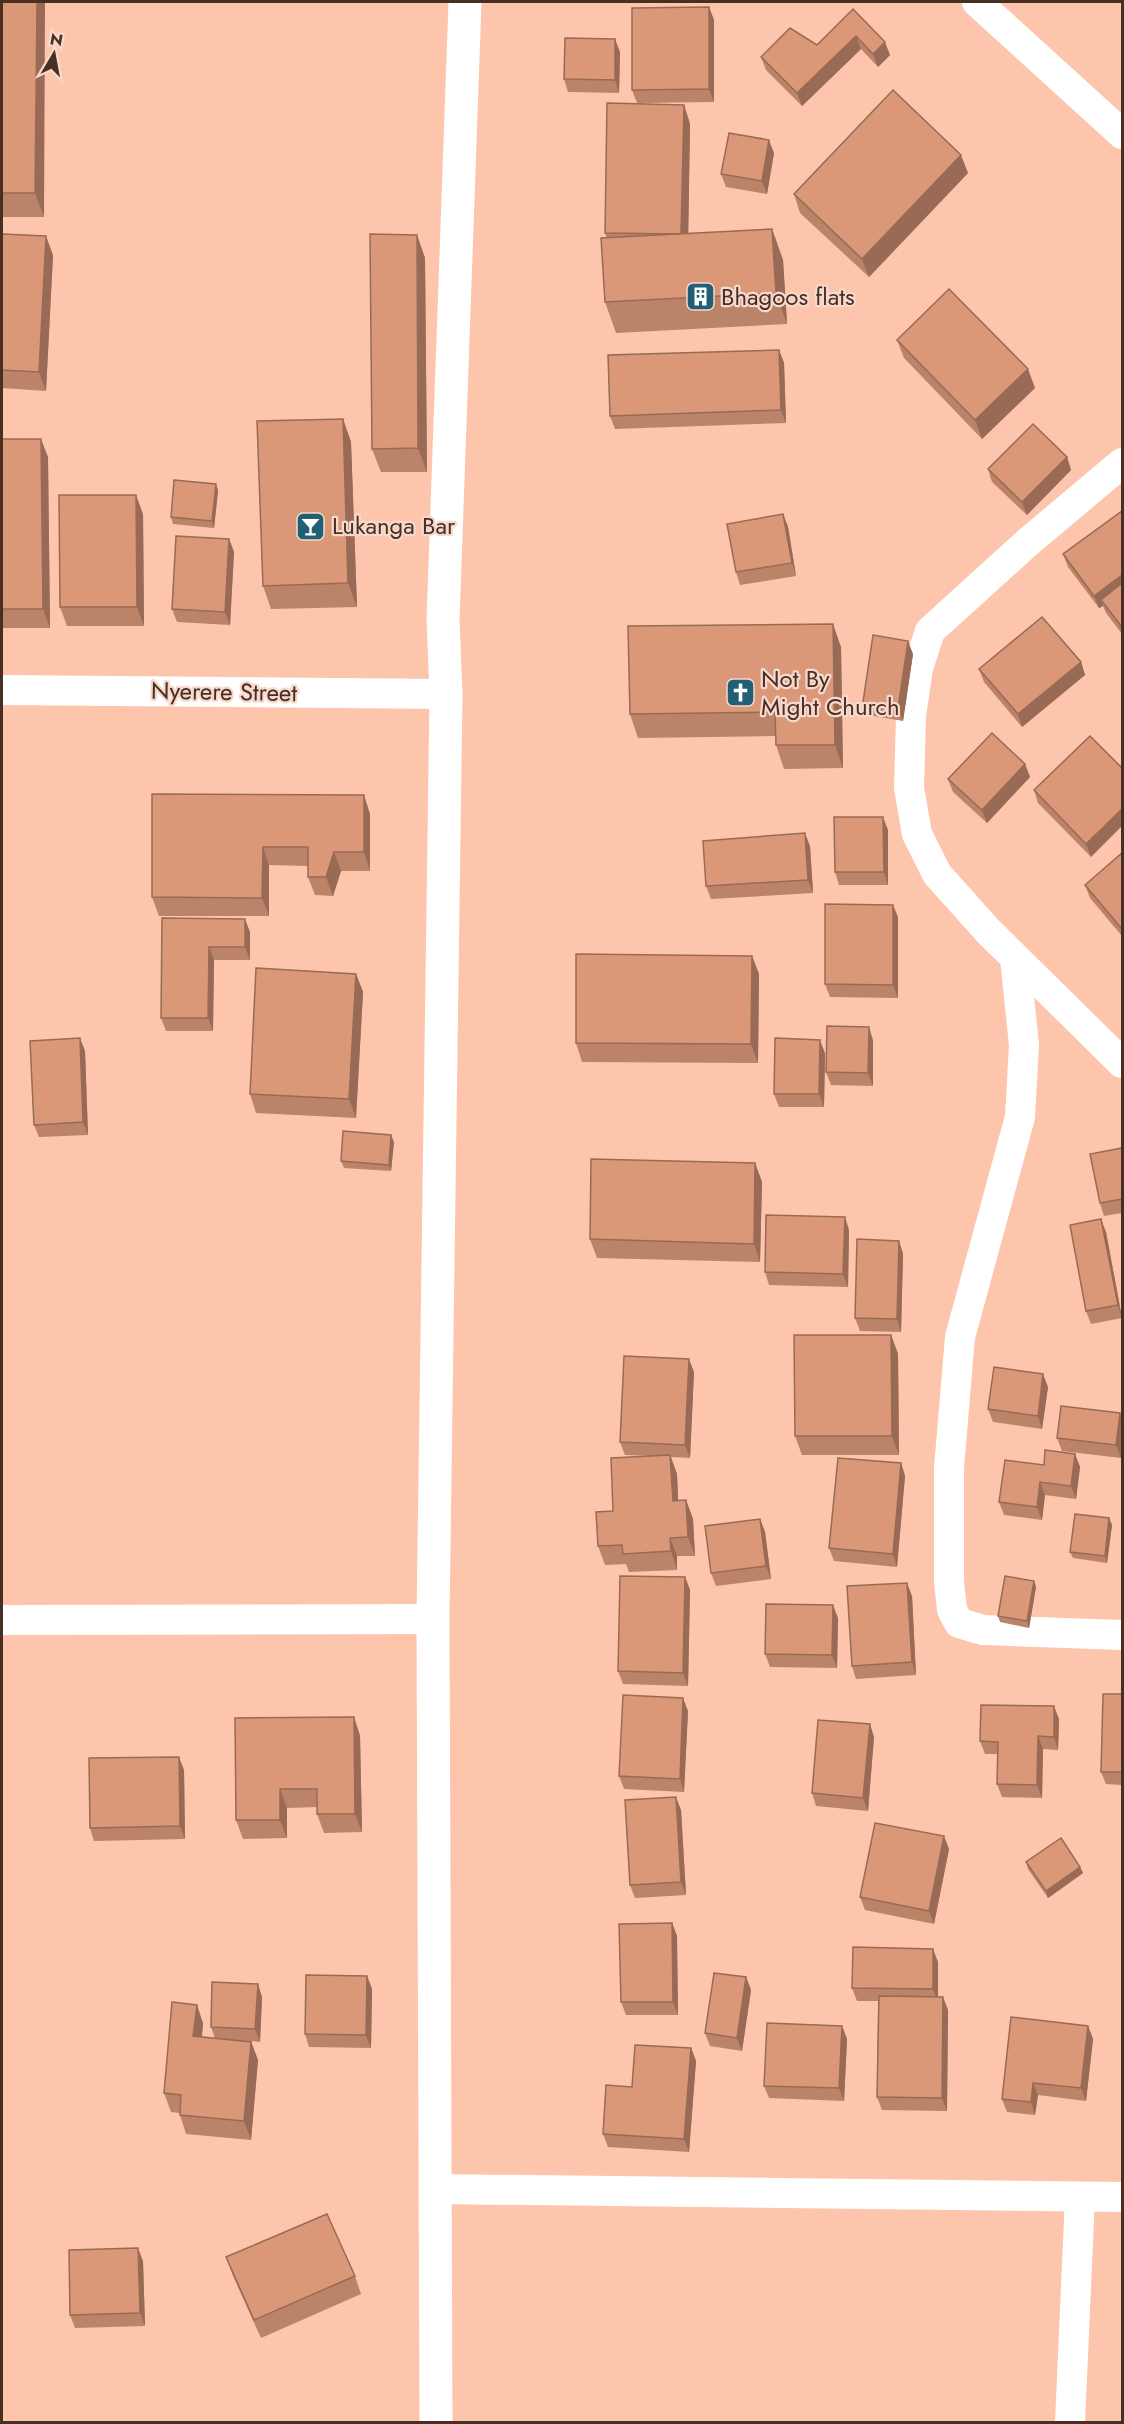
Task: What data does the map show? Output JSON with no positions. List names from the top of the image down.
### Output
{
  "streets": {
    "street": ["Nyerere Street"]
  },
  "places": {
    "building": ["Bhagoos flats"],
    "bar": ["Lukanga Bar"],
    "church": ["Not By Might Church"]
  },
  "north": "top"
}
